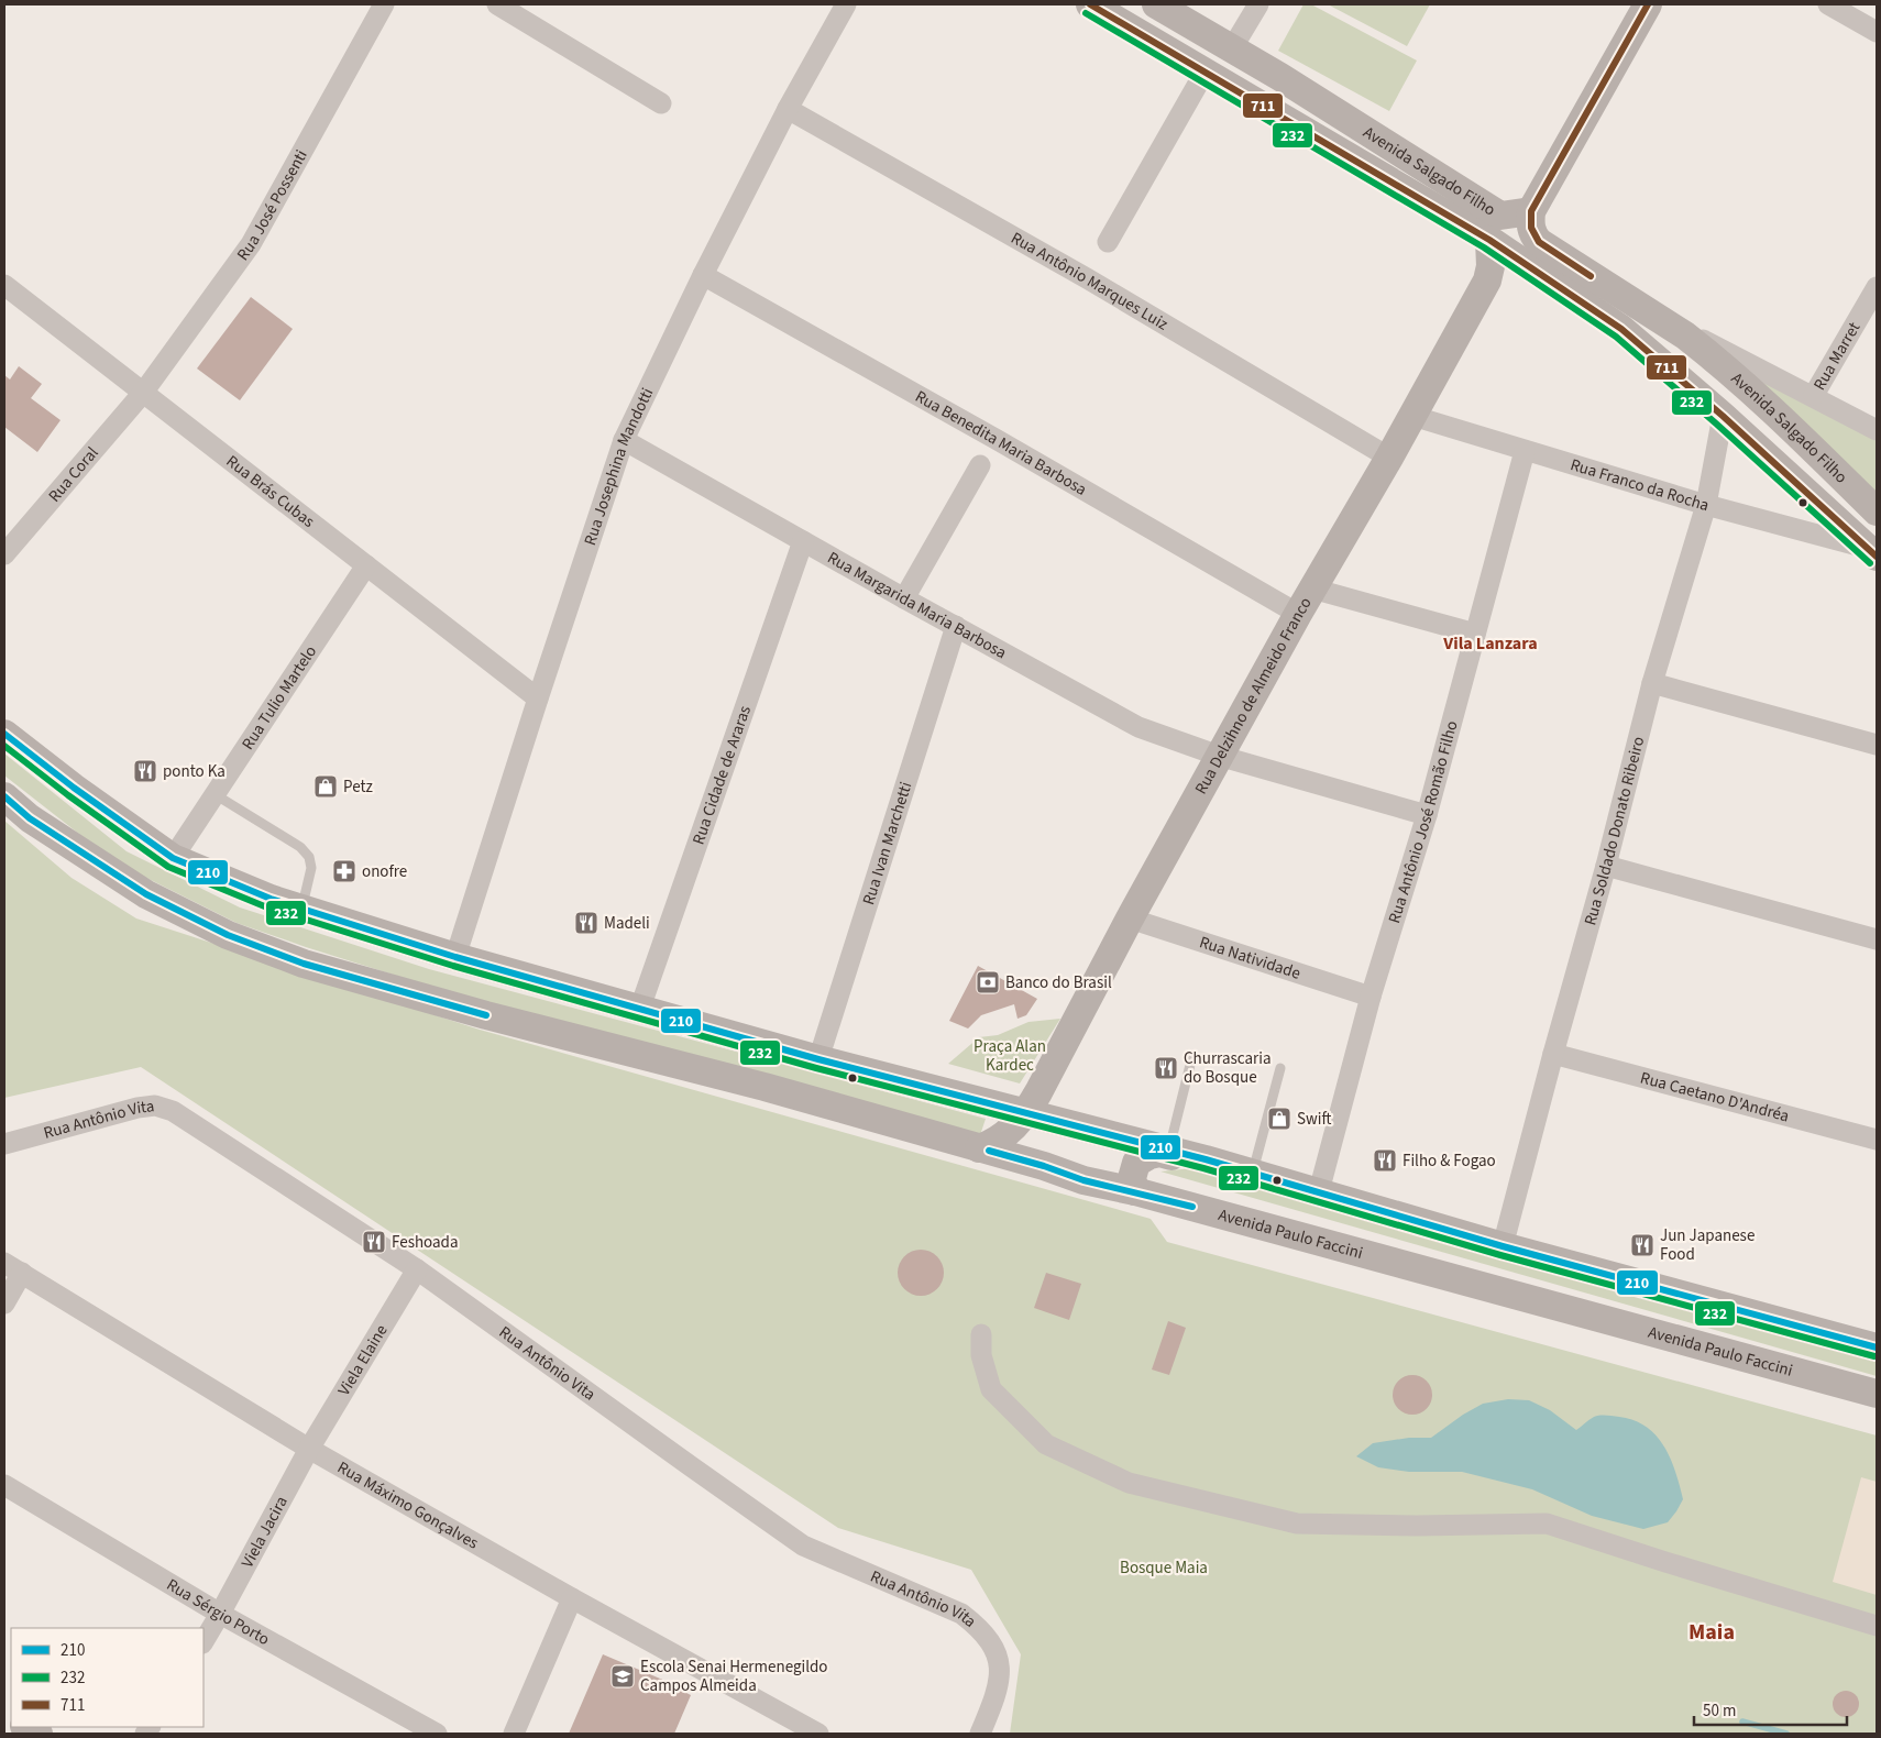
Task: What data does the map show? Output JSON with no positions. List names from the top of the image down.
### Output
{
  "streets": {
    "main road": ["Avenida Salgado Filho", "Rua Delzihno de Almeido Franco", "Avenida Paulo Faccini"],
    "street": [
      "Rua José Possenti",
      "Rua Antônio Marques Luiz",
      "Rua Marret",
      "Rua Benedita Maria Barbosa",
      "Rua Josephina Mandotti",
      "Rua Coral",
      "Rua Franco da Rocha",
      "Rua Brás Cubas",
      "Rua Margarida Maria Barbosa",
      "Rua Tulio Martelo",
      "Rua Cidade de Araras",
      "Rua Antônio José Romão Filho",
      "Rua Soldado Donato Ribeiro",
      "Rua Ivan Marchetti",
      "Rua Natividade",
      "Rua Caetano D'Andréa",
      "Rua Antônio Vita",
      "Viela Elaine",
      "Rua Máximo Gonçalves",
      "Viela Jacira",
      "Rua Sérgio Porto"
    ]
  },
  "crossings": [
    ["Avenida Salgado Filho", "Rua Franco da Rocha"],
    ["Avenida Salgado Filho", "Rua Delzihno de Almeido Franco"],
    ["Avenida Salgado Filho", "Rua Soldado Donato Ribeiro"],
    ["Rua José Possenti", "Rua Coral"],
    ["Rua José Possenti", "Rua Brás Cubas"],
    ["Rua Antônio Marques Luiz", "Rua Josephina Mandotti"],
    ["Rua Antônio Marques Luiz", "Rua Delzihno de Almeido Franco"],
    ["Rua Benedita Maria Barbosa", "Rua Josephina Mandotti"],
    ["Rua Benedita Maria Barbosa", "Rua Delzihno de Almeido Franco"],
    ["Rua Josephina Mandotti", "Rua Brás Cubas"],
    ["Rua Josephina Mandotti", "Rua Margarida Maria Barbosa"],
    ["Rua Coral", "Rua Brás Cubas"],
    ["Rua Franco da Rocha", "Rua Delzihno de Almeido Franco"],
    ["Rua Franco da Rocha", "Rua Antônio José Romão Filho"],
    ["Rua Franco da Rocha", "Rua Soldado Donato Ribeiro"],
    ["Rua Brás Cubas", "Rua Tulio Martelo"],
    ["Rua Margarida Maria Barbosa", "Rua Delzihno de Almeido Franco"],
    ["Rua Margarida Maria Barbosa", "Rua Cidade de Araras"],
    ["Rua Margarida Maria Barbosa", "Rua Antônio José Romão Filho"],
    ["Rua Margarida Maria Barbosa", "Rua Ivan Marchetti"],
    ["Rua Delzihno de Almeido Franco", "Rua Natividade"],
    ["Rua Delzihno de Almeido Franco", "Avenida Paulo Faccini"],
    ["Rua Antônio José Romão Filho", "Rua Natividade"],
    ["Rua Soldado Donato Ribeiro", "Rua Caetano D'Andréa"],
    ["Rua Antônio Vita", "Viela Elaine"],
    ["Viela Elaine", "Rua Máximo Gonçalves"],
    ["Viela Elaine", "Viela Jacira"],
    ["Rua Máximo Gonçalves", "Viela Jacira"],
    ["Viela Jacira", "Rua Sérgio Porto"]
  ],
  "districts": ["Vila Lanzara", "Maia"],
  "parks": ["Praça Alan Kardec", "Bosque Maia"],
  "places": {
    "restaurant": [
      "ponto Ka",
      "Madeli",
      "Churrascaria do Bosque",
      "Filho & Fogao",
      "Feshoada",
      "Jun Japanese Food"
    ],
    "shop": ["Petz", "Swift"],
    "pharmacy": ["onofre"],
    "bank": ["Banco do Brasil"],
    "school or university": ["Escola Senai Hermenegildo Campos Almeida"]
  },
  "lines": ["transit line 711", "transit line 232", "transit line 210"],
  "legend": ["210", "232", "711"],
  "scale_bar": "50 m"
}
